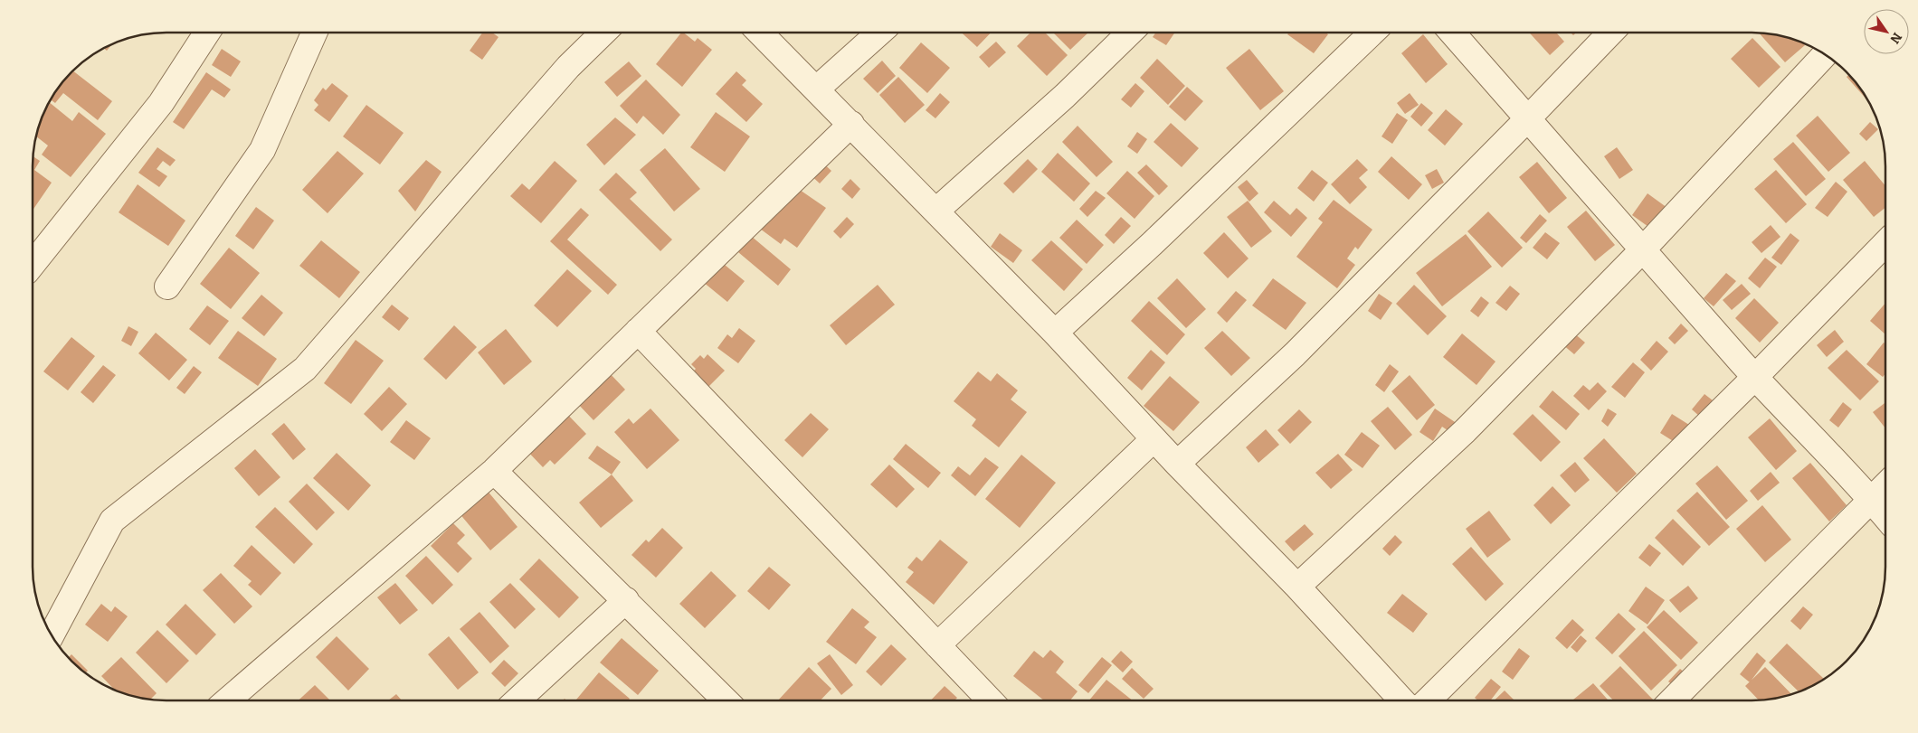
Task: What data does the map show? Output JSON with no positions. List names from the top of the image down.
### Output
{
  "north": "bottom right"
}
